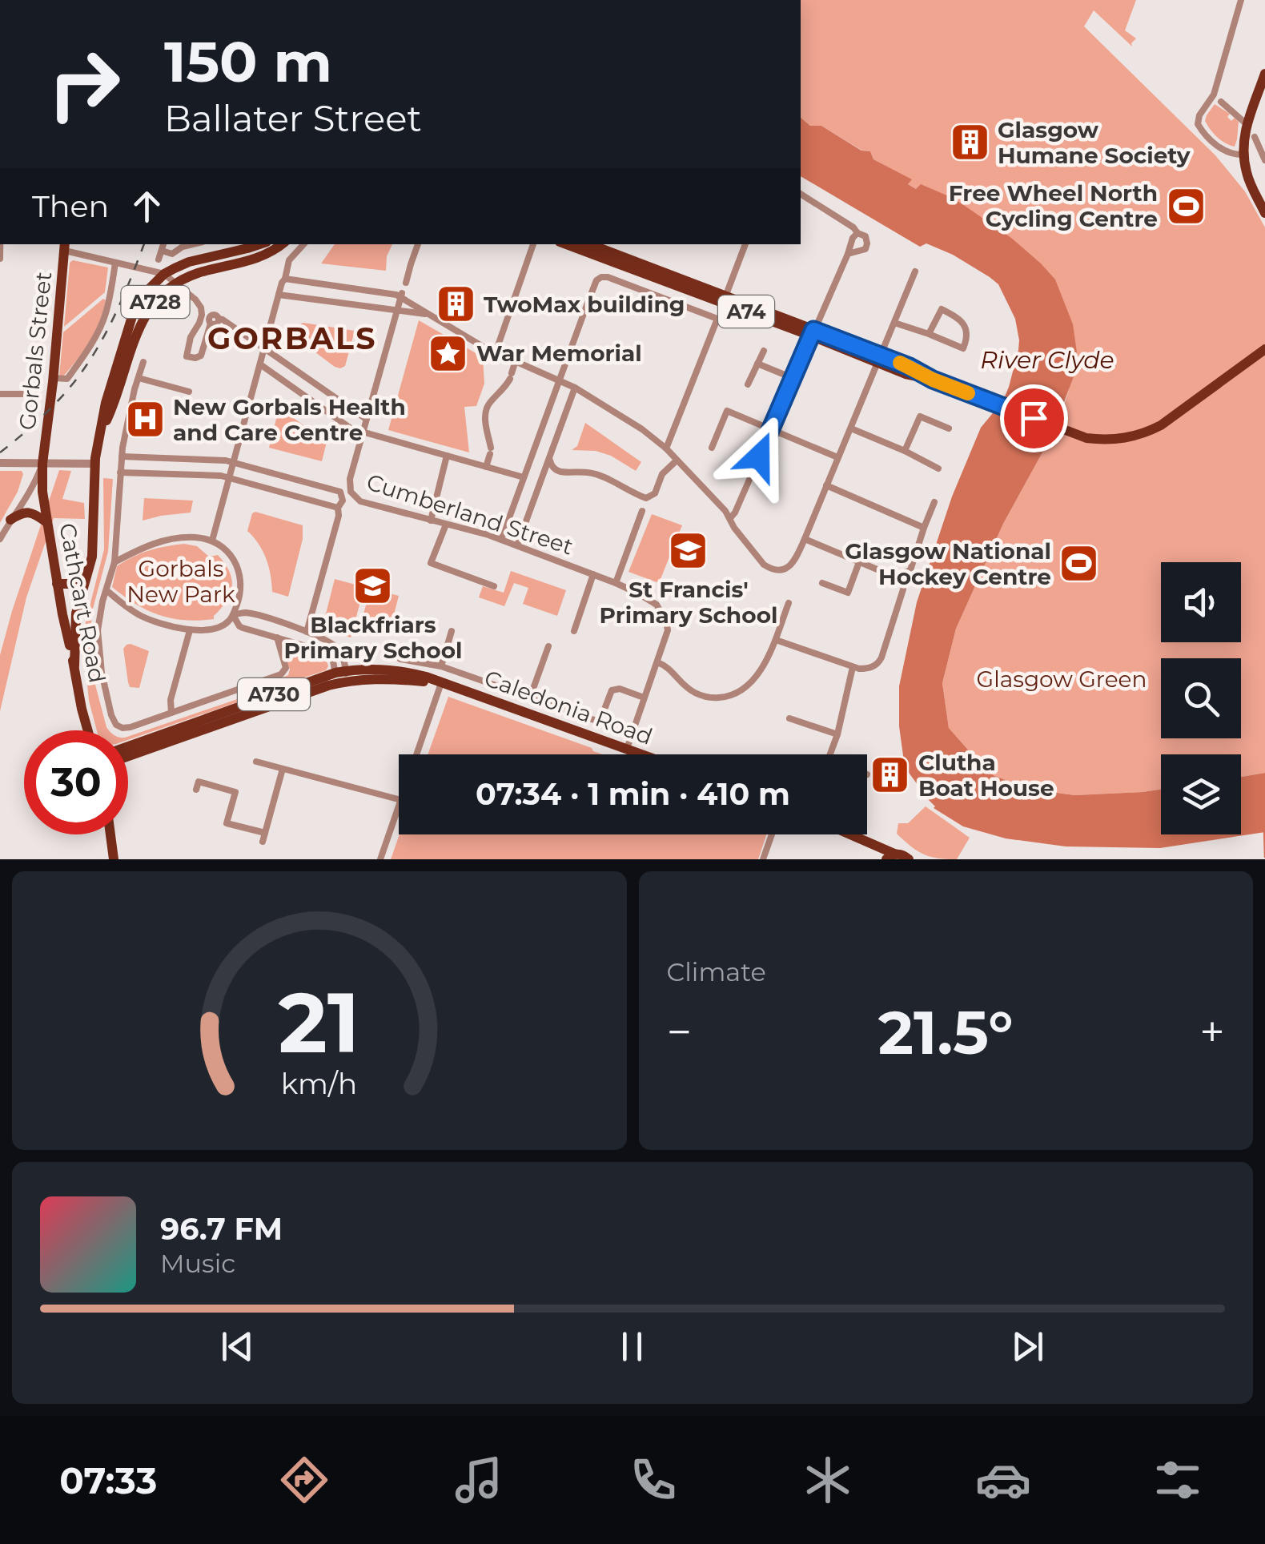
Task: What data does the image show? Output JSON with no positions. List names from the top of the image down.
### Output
{
  "streets": {
    "main road": [
      "A728",
      "A74",
      "Gorbals Street",
      "Cathcart Road",
      "A730",
      "Caledonia Road"
    ],
    "street": ["Cumberland Street"]
  },
  "crossings": [
    ["A728", "Cathcart Road"],
    ["Gorbals Street", "Cathcart Road"],
    ["Cumberland Street", "Caledonia Road"]
  ],
  "districts": ["GORBALS"],
  "water": ["River Clyde"],
  "parks": ["Gorbals New Park", "Glasgow Green"],
  "places": {
    "building": ["Glasgow Humane Society", "TwoMax building", "Clutha Boat House"],
    "sports": ["Free Wheel North Cycling Centre", "Glasgow National Hockey Centre"],
    "place": ["War Memorial"],
    "hospital": ["New Gorbals Health and Care Centre"],
    "school or university": ["St Francis' Primary School", "Blackfriars Primary School"]
  },
  "page": {
    "turn": ["150 m", "Ballater Street"],
    "then": "Then",
    "limit": "30",
    "trip": "07:34 · 1 min · 410 m",
    "tile": "Climate",
    "heat": ["−", "21.5°", "+"],
    "song": ["96.7 FM", "Music"],
    "tabs": "07:33",
    "gauge": ["21", "km/h"]
  }
}
